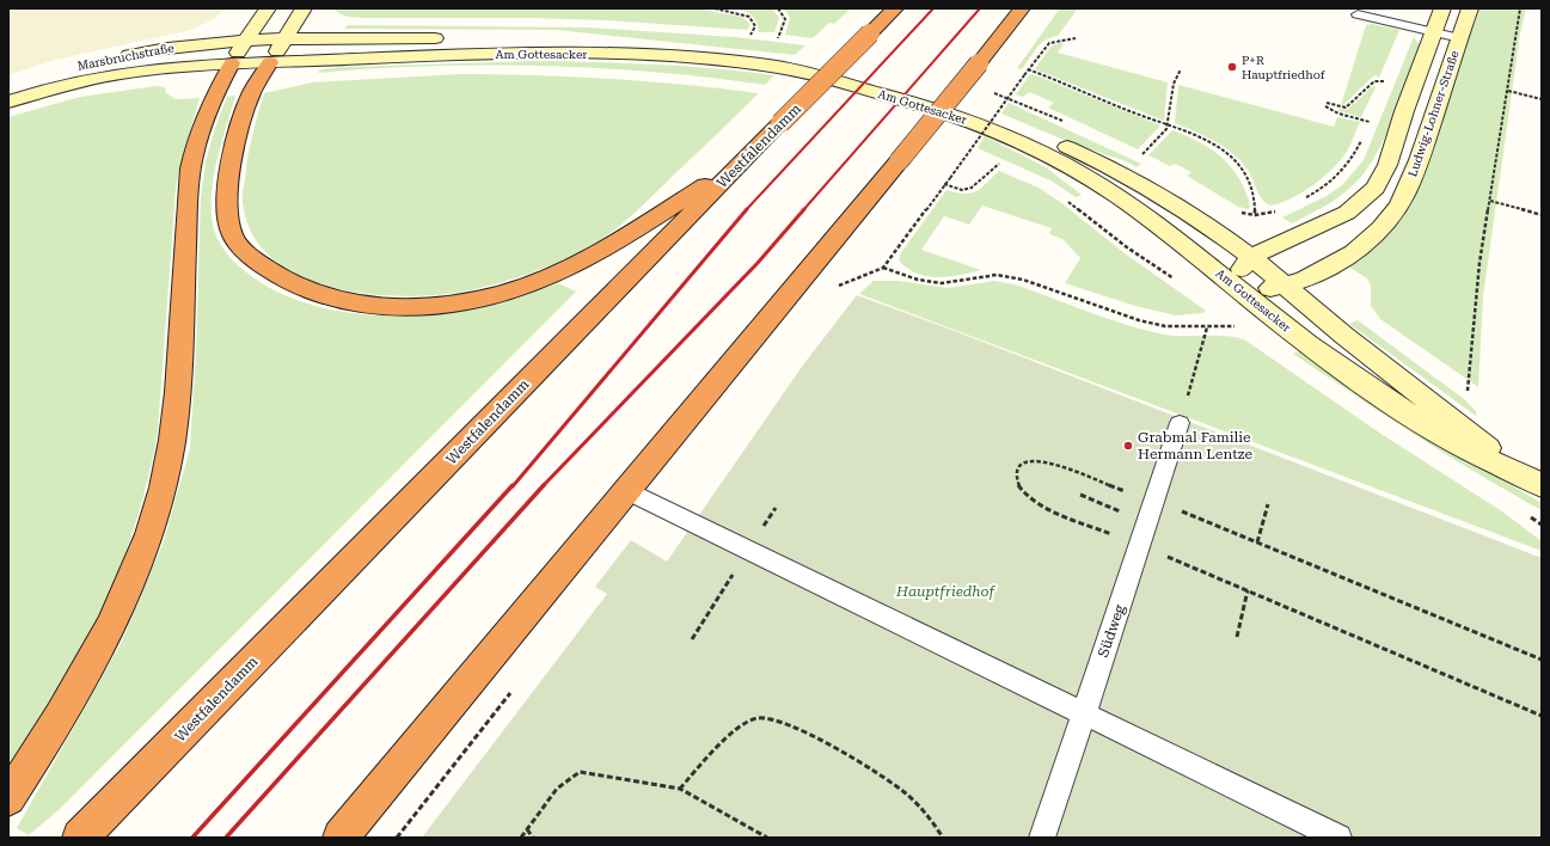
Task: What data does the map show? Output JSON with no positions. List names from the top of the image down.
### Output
{
  "streets": {
    "highway": ["Westfalendamm"],
    "street": ["Am Gottesacker", "Marsbruchstraße", "Ludwig-Lohner-Straße"],
    "lane": ["Südweg"]
  },
  "crossings": [
    ["Am Gottesacker", "Marsbruchstraße"],
    ["Am Gottesacker", "Ludwig-Lohner-Straße"]
  ],
  "parks": ["Hauptfriedhof"],
  "places": ["P+R Hauptfriedhof", "Grabmal Familie Hermann Lentze"]
}
